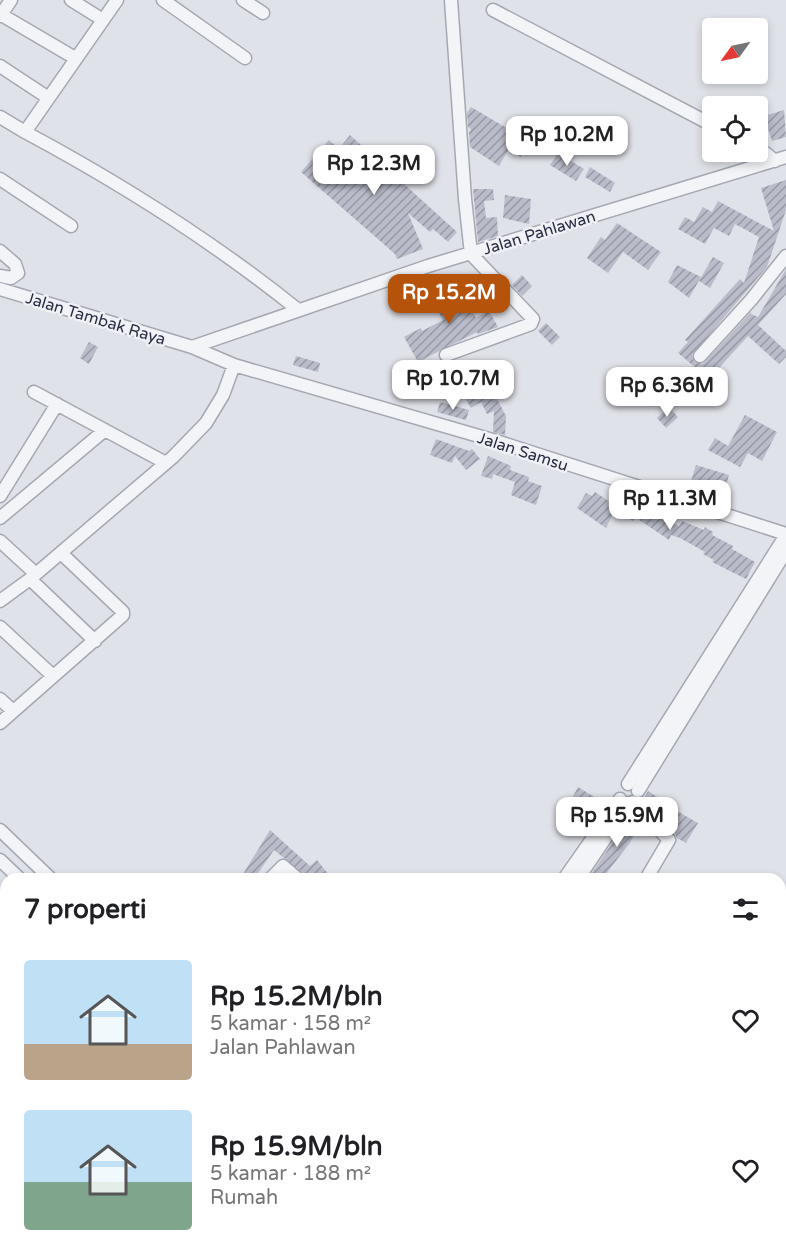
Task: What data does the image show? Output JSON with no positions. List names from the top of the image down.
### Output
{
  "streets": {
    "street": ["Jalan Pahlawan", "Jalan Tambak Raya", "Jalan Samsu"]
  },
  "crossings": [
    ["Jalan Pahlawan", "Jalan Tambak Raya"],
    ["Jalan Pahlawan", "Jalan Samsu"],
    ["Jalan Tambak Raya", "Jalan Samsu"]
  ],
  "north": "bottom left",
  "page": {
    "price": [
      "Rp 10.2M",
      "Rp 12.3M",
      "Rp 15.2M",
      "Rp 10.7M",
      "Rp 6.36M",
      "Rp 11.3M",
      "Rp 15.9M"
    ],
    "heading": "7 properti",
    "list": [
      {
        "name": "Rp 15.2M/bln",
        "note": "5 kamar · 158 m² · Jalan Pahlawan"
      },
      {
        "name": "Rp 15.9M/bln",
        "note": "5 kamar · 188 m² · Rumah"
      }
    ]
  }
}
